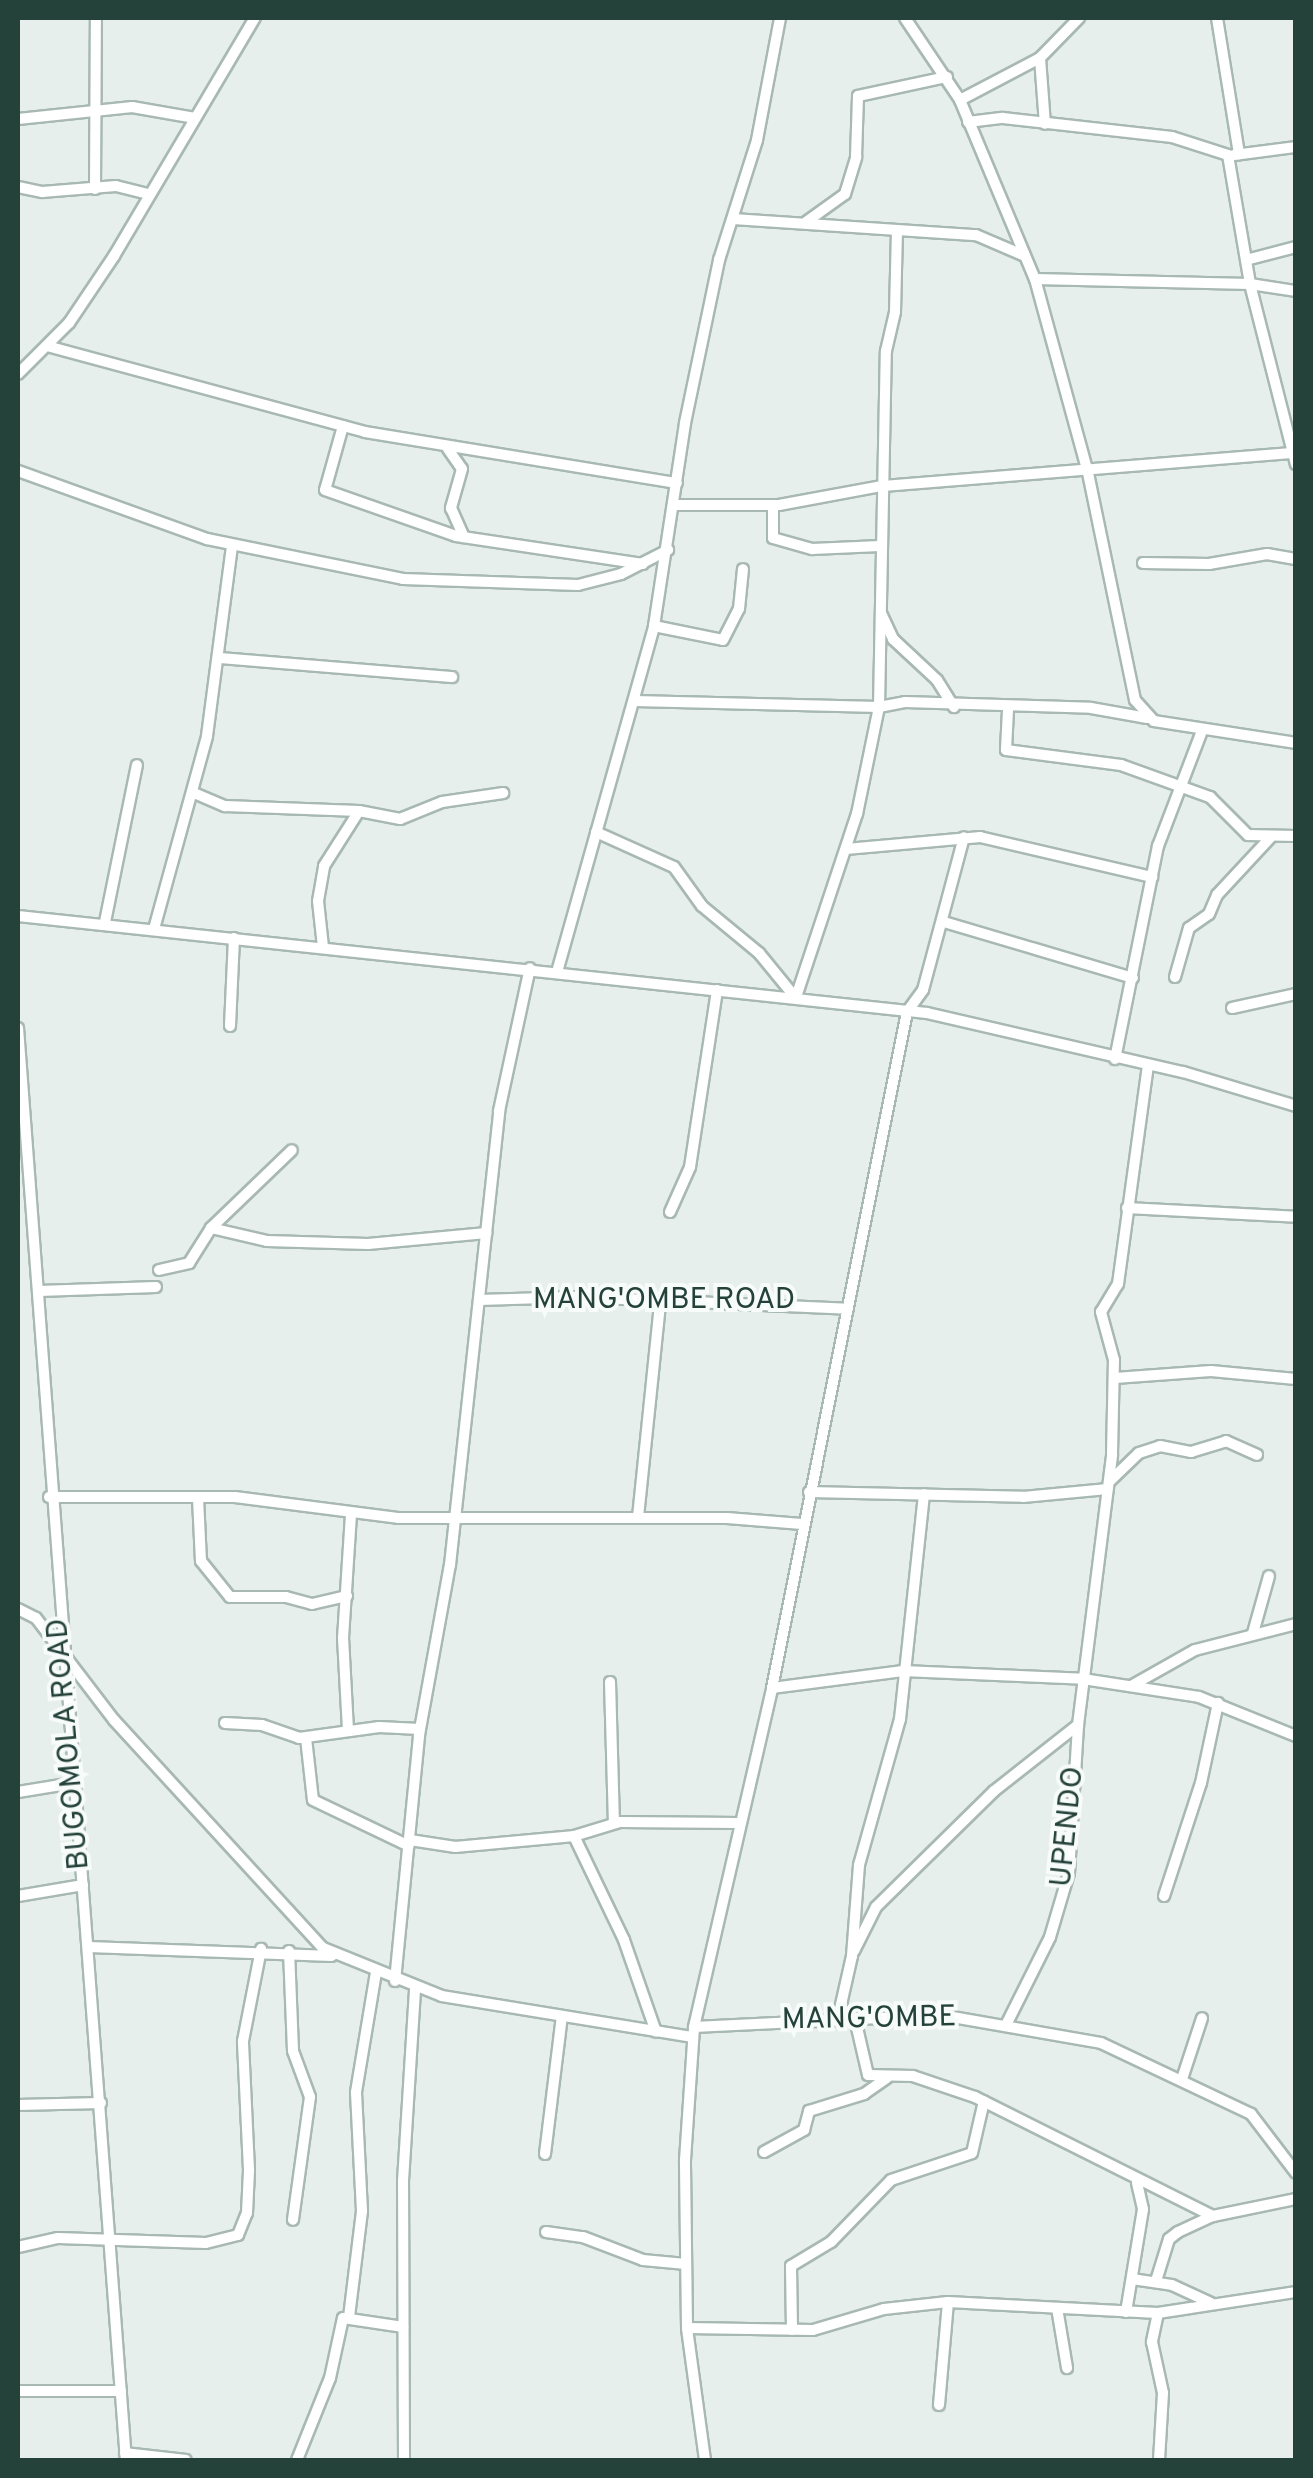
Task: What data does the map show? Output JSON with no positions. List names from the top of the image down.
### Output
{
  "streets": {
    "street": [
      "MANG'OMBE ROAD",
      "BUGOMOLA ROAD",
      "UPENDO",
      "MANG'OMBE"
    ]
  },
  "crossings": [
    ["UPENDO", "MANG'OMBE"]
  ]
}
